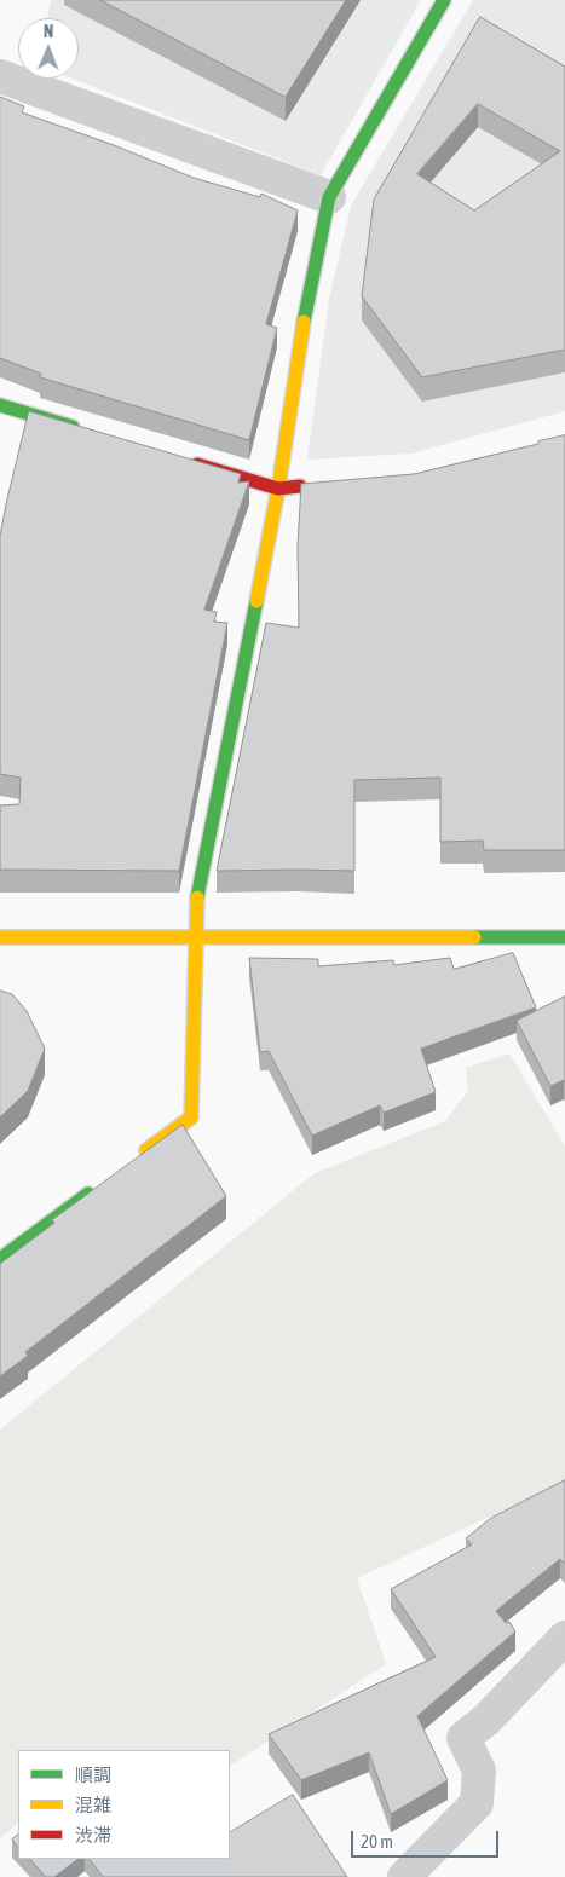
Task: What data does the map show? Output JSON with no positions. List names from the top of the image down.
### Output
{
  "legend": ["順調", "混雑", "渋滞"],
  "scale_bar": "20 m",
  "north": "top"
}
